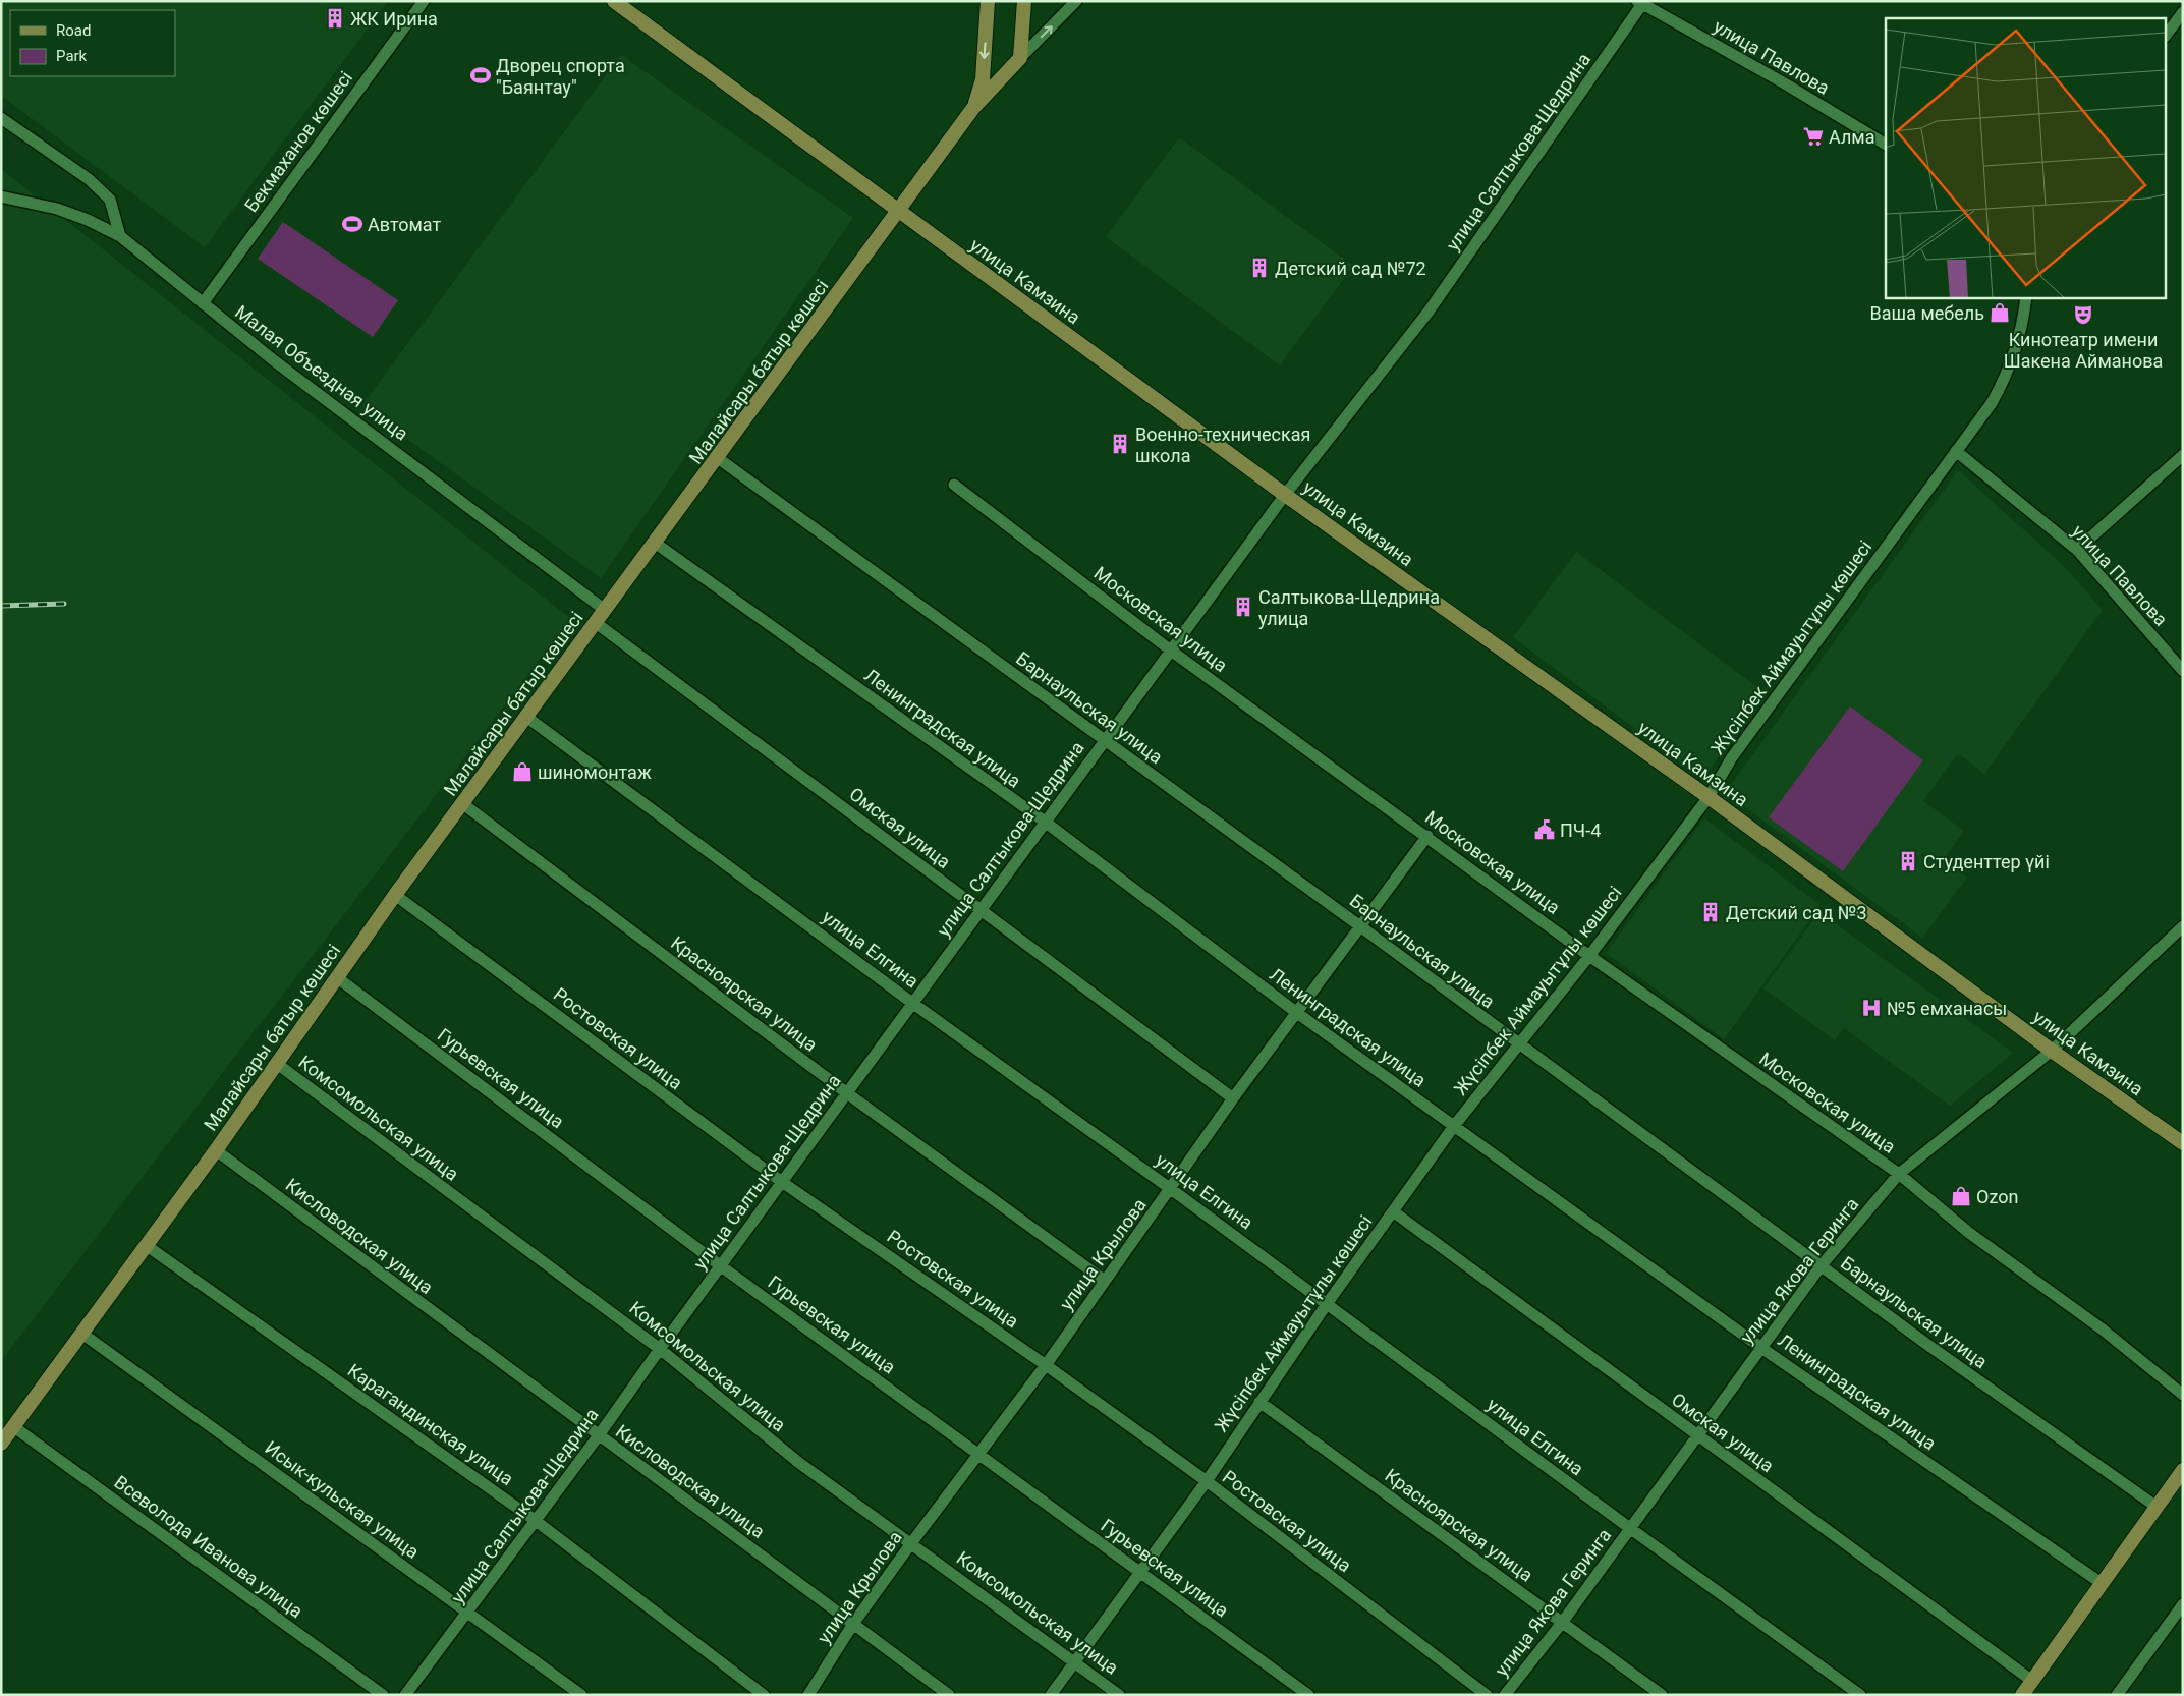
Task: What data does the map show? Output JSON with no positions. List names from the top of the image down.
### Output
{
  "streets": {
    "main road": ["улица Камзина", "Малайсары батыр көшесі"],
    "street": [
      "улица Павлова",
      "Бекмаханов көшесі",
      "улица Салтыкова-Щедрина",
      "Малая Объездная улица",
      "Московская улица",
      "Жүсіпбек Аймауытұлы көшесі",
      "Барнаульская улица",
      "Ленинградская улица",
      "Омская улица",
      "улица Елгина",
      "Красноярская улица",
      "Ростовская улица",
      "Гурьевская улица",
      "Комсомольская улица",
      "Кисловодская улица",
      "улица Крылова",
      "улица Якова Геринга",
      "Карагандинская улица",
      "Исык-кульская улица",
      "Всеволода Иванова улица"
    ]
  },
  "crossings": [
    ["улица Павлова", "улица Салтыкова-Щедрина"],
    ["улица Павлова", "Жүсіпбек Аймауытұлы көшесі"],
    ["Бекмаханов көшесі", "Малая Объездная улица"],
    ["улица Салтыкова-Щедрина", "улица Камзина"],
    ["улица Салтыкова-Щедрина", "Московская улица"],
    ["улица Салтыкова-Щедрина", "Барнаульская улица"],
    ["улица Салтыкова-Щедрина", "Ленинградская улица"],
    ["улица Салтыкова-Щедрина", "Омская улица"],
    ["улица Салтыкова-Щедрина", "улица Елгина"],
    ["улица Салтыкова-Щедрина", "Красноярская улица"],
    ["улица Салтыкова-Щедрина", "Ростовская улица"],
    ["улица Салтыкова-Щедрина", "Гурьевская улица"],
    ["улица Салтыкова-Щедрина", "Комсомольская улица"],
    ["улица Салтыкова-Щедрина", "Кисловодская улица"],
    ["улица Салтыкова-Щедрина", "Карагандинская улица"],
    ["улица Салтыкова-Щедрина", "Исык-кульская улица"],
    ["улица Камзина", "Малайсары батыр көшесі"],
    ["улица Камзина", "Жүсіпбек Аймауытұлы көшесі"],
    ["улица Камзина", "улица Якова Геринга"],
    ["Малайсары батыр көшесі", "Малая Объездная улица"],
    ["Малайсары батыр көшесі", "Барнаульская улица"],
    ["Малайсары батыр көшесі", "Ленинградская улица"],
    ["Малайсары батыр көшесі", "Омская улица"],
    ["Малайсары батыр көшесі", "улица Елгина"],
    ["Малайсары батыр көшесі", "Красноярская улица"],
    ["Малайсары батыр көшесі", "Ростовская улица"],
    ["Малайсары батыр көшесі", "Гурьевская улица"],
    ["Малайсары батыр көшесі", "Комсомольская улица"],
    ["Малайсары батыр көшесі", "Кисловодская улица"],
    ["Малайсары батыр көшесі", "Карагандинская улица"],
    ["Малайсары батыр көшесі", "Исык-кульская улица"],
    ["Малайсары батыр көшесі", "Всеволода Иванова улица"],
    ["Московская улица", "Жүсіпбек Аймауытұлы көшесі"],
    ["Московская улица", "улица Крылова"],
    ["Московская улица", "улица Якова Геринга"],
    ["Жүсіпбек Аймауытұлы көшесі", "Барнаульская улица"],
    ["Жүсіпбек Аймауытұлы көшесі", "Ленинградская улица"],
    ["Жүсіпбек Аймауытұлы көшесі", "Омская улица"],
    ["Жүсіпбек Аймауытұлы көшесі", "улица Елгина"],
    ["Жүсіпбек Аймауытұлы көшесі", "Красноярская улица"],
    ["Жүсіпбек Аймауытұлы көшесі", "Ростовская улица"],
    ["Жүсіпбек Аймауытұлы көшесі", "Гурьевская улица"],
    ["Жүсіпбек Аймауытұлы көшесі", "Комсомольская улица"],
    ["Барнаульская улица", "улица Крылова"],
    ["Барнаульская улица", "улица Якова Геринга"],
    ["Ленинградская улица", "улица Крылова"],
    ["Ленинградская улица", "улица Якова Геринга"],
    ["Омская улица", "улица Крылова"],
    ["Омская улица", "улица Якова Геринга"],
    ["улица Елгина", "улица Крылова"],
    ["улица Елгина", "улица Якова Геринга"],
    ["Красноярская улица", "улица Крылова"],
    ["Красноярская улица", "улица Якова Геринга"],
    ["Ростовская улица", "улица Крылова"],
    ["Гурьевская улица", "улица Крылова"],
    ["Комсомольская улица", "улица Крылова"],
    ["Кисловодская улица", "улица Крылова"]
  ],
  "places": {
    "building": [
      "ЖК Ирина",
      "Детский сад №72",
      "Военно-техническая школа",
      "Салтыкова-Щедрина улица",
      "Студенттер үйі",
      "Детский сад №3"
    ],
    "sports": ["Дворец спорта \"Баянтау\"", "Автомат"],
    "supermarket": ["Алма"],
    "shop": ["Ваша мебель", "шиномонтаж", "Ozon"],
    "theatre": ["Кинотеатр имени Шакена Айманова"],
    "public building": ["ПЧ-4"],
    "hospital": ["№5 емханасы"]
  },
  "legend": ["Road", "Park"]
}
